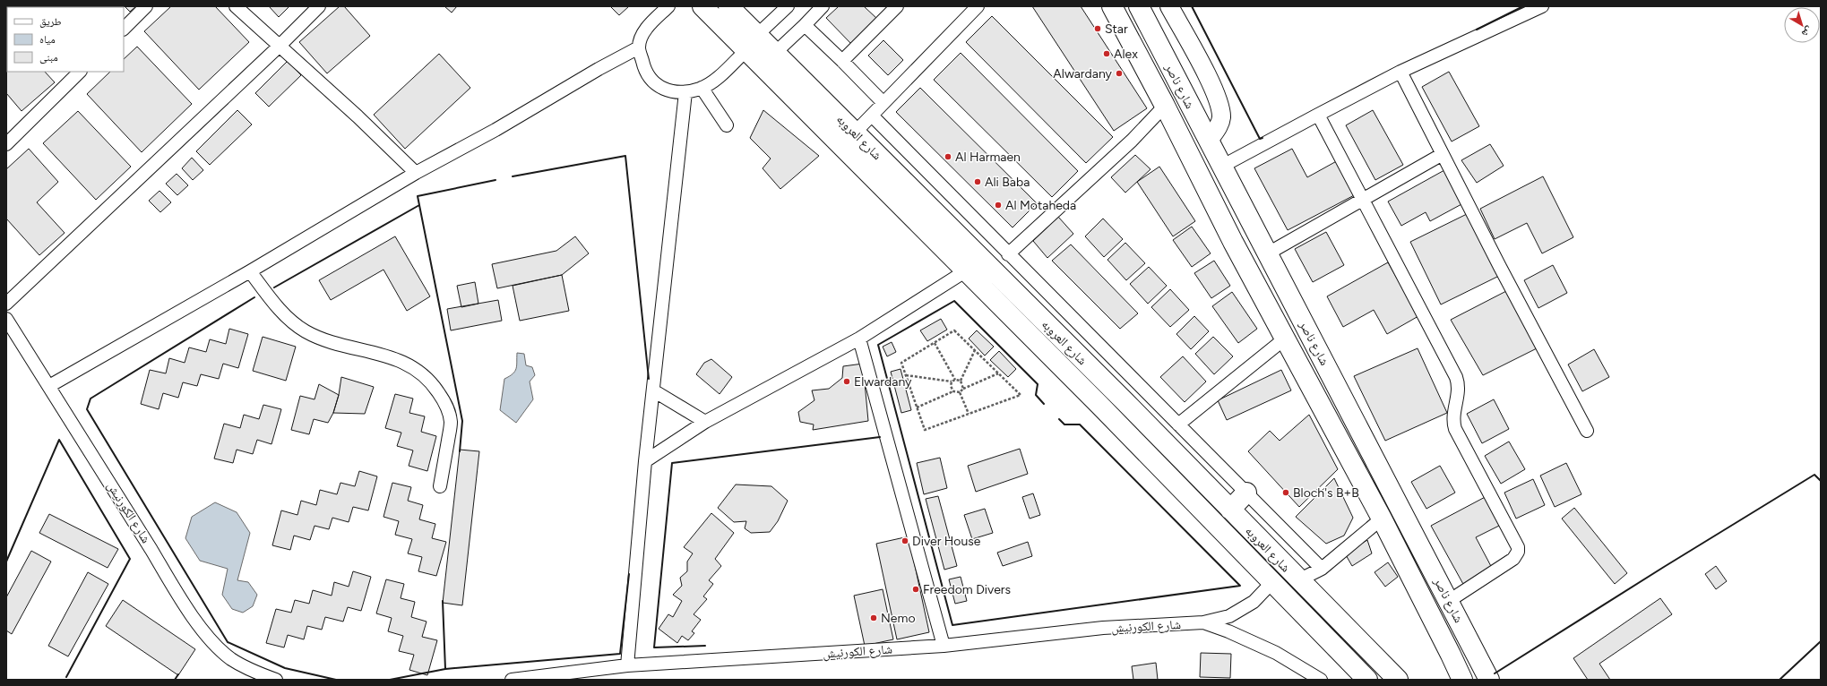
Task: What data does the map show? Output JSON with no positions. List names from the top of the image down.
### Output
{
  "streets": {
    "main road": ["شارع ناصر", "شارع العروبه"],
    "street": ["شارع الكورنيش"]
  },
  "crossings": [
    ["شارع العروبه", "شارع الكورنيش"]
  ],
  "places": [
    "Star",
    "Alex",
    "Alwardany",
    "Al Harmaen",
    "Ali Baba",
    "Al Motaheda",
    "Elwardany",
    "Bloch's B+B",
    "Diver House",
    "Freedom Divers",
    "Nemo"
  ],
  "legend": ["طريق", "مياه", "مبنى"],
  "north": "bottom right"
}
